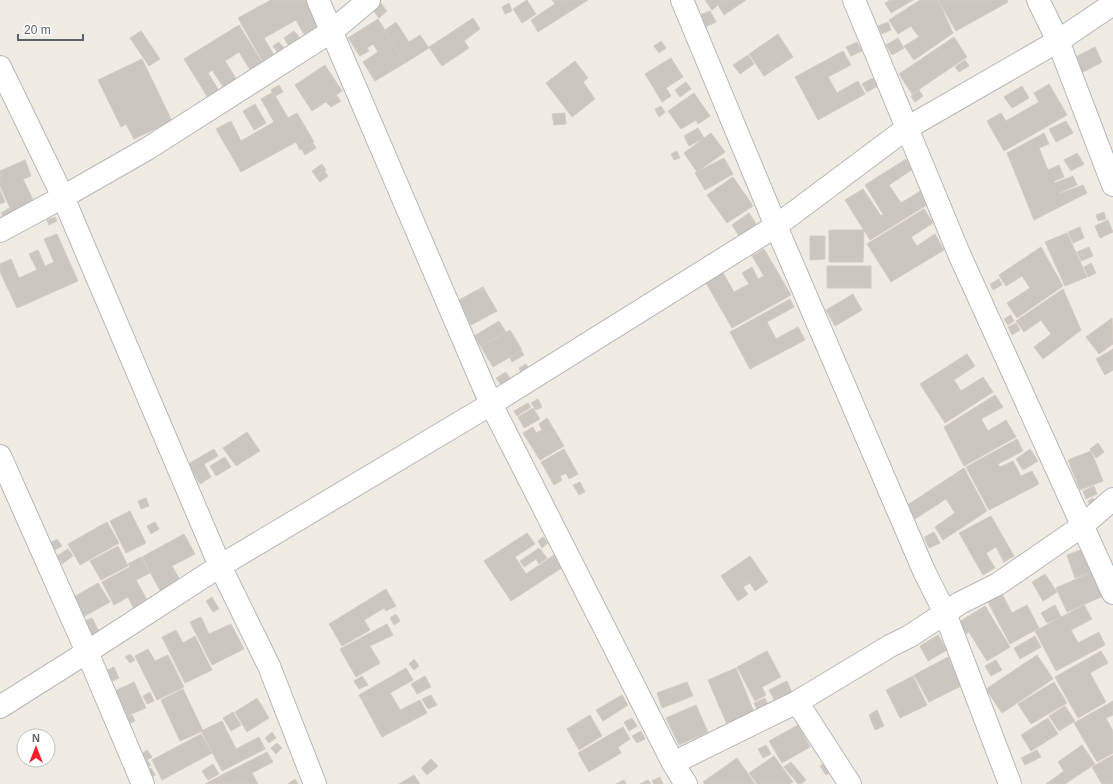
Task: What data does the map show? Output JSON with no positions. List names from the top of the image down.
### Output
{
  "scale_bar": "20 m",
  "north": "top"
}
